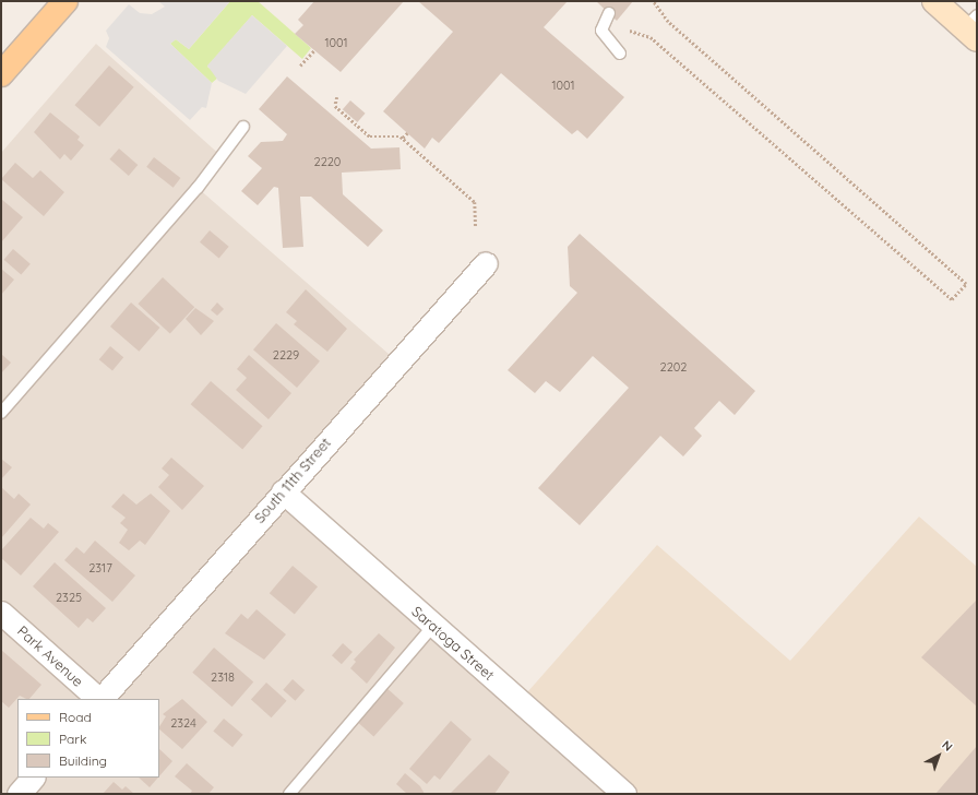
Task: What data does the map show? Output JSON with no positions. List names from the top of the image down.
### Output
{
  "streets": {
    "street": ["South 11th Street", "Saratoga Street", "Park Avenue"]
  },
  "crossings": [
    ["South 11th Street", "Saratoga Street"]
  ],
  "house_numbers": [
    "1001",
    "1001",
    "2220",
    "2229",
    "2202",
    "2317",
    "2325",
    "2318",
    "2324"
  ],
  "legend": ["Road", "Park", "Building"],
  "north": "top right"
}
